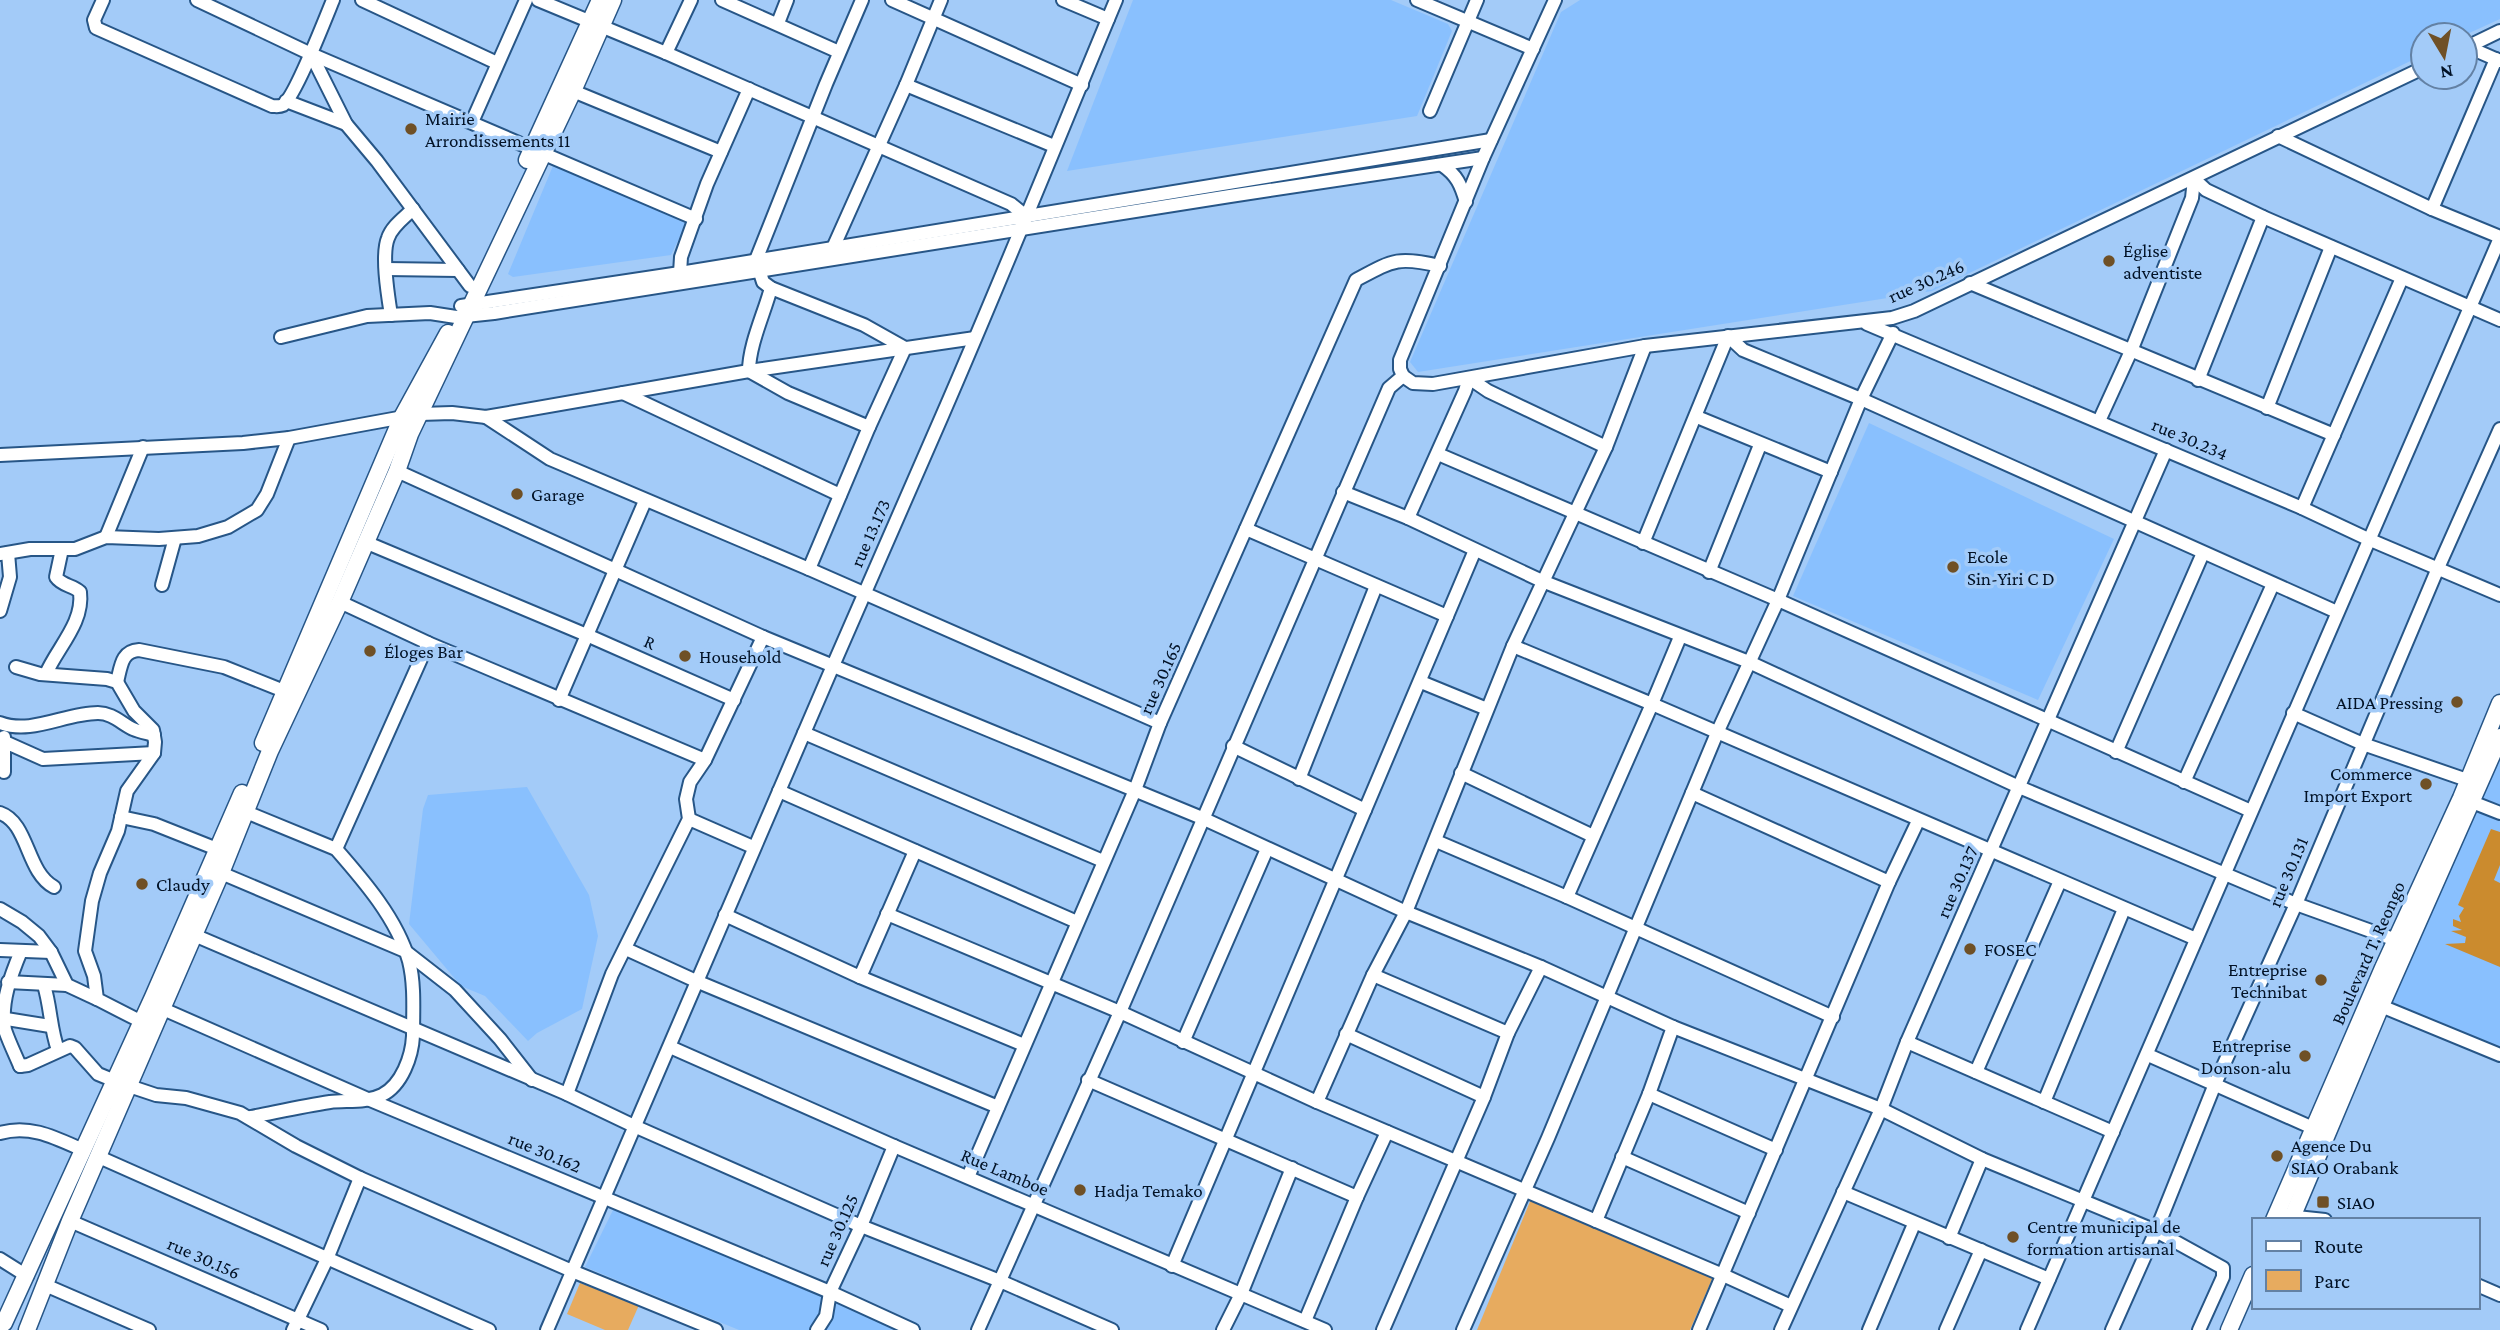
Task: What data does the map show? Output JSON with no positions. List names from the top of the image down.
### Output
{
  "streets": {
    "main road": ["Boulevard T. Reongo"],
    "street": [
      "rue 30.246",
      "rue 30.234",
      "rue 13.173",
      "R",
      "rue 30.165",
      "rue 30.131",
      "rue 30.137",
      "rue 30.162",
      "Rue Lamboe",
      "rue 30.125",
      "rue 30.156"
    ]
  },
  "crossings": [
    ["rue 30.246", "rue 30.234"],
    ["rue 30.234", "rue 30.131"],
    ["rue 30.234", "rue 30.137"],
    ["rue 13.173", "rue 30.162"],
    ["rue 13.173", "Rue Lamboe"],
    ["rue 30.165", "Rue Lamboe"],
    ["rue 30.162", "rue 30.125"],
    ["Rue Lamboe", "rue 30.125"]
  ],
  "places": {
    "other": [
      "Mairie Arrondissements 11",
      "Église adventiste",
      "Garage",
      "Ecole Sin-Yiri C D",
      "Éloges Bar",
      "Household",
      "AIDA Pressing",
      "Commerce Import Export",
      "Claudy",
      "FOSEC",
      "Entreprise Technibat",
      "Entreprise Donson-alu",
      "Agence Du SIAO Orabank",
      "Hadja Temako",
      "Centre municipal de formation artisanal"
    ],
    "transit": ["SIAO"]
  },
  "legend": ["Route", "Parc"],
  "north": "bottom"
}
